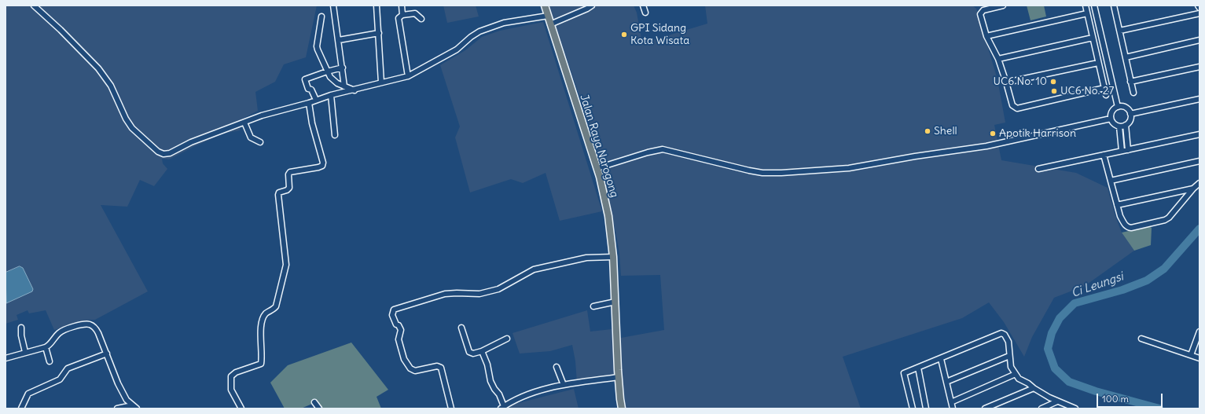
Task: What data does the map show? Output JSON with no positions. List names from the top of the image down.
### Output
{
  "streets": {
    "main road": ["Jalan Raya Narogong"]
  },
  "water": ["Ci Leungsi"],
  "places": [
    "GPI Sidang Kota Wisata",
    "UC6 No. 10",
    "UC6 No. 27",
    "Shell",
    "Apotik Harrison"
  ],
  "scale_bar": "100 m"
}
